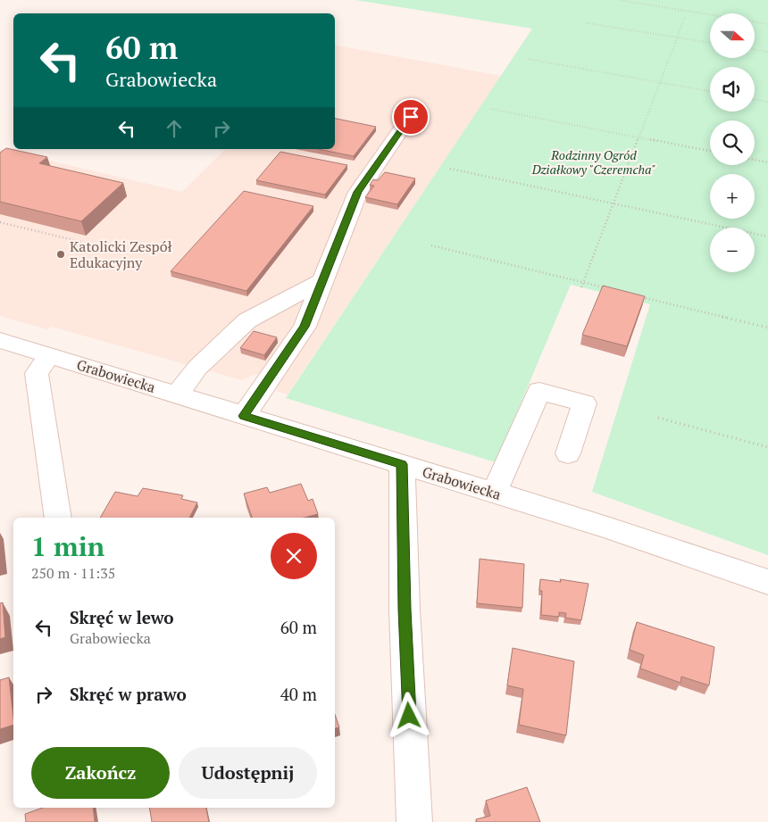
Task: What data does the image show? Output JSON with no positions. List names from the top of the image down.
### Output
{
  "streets": {
    "street": ["Grabowiecka"]
  },
  "parks": ["Rodzinny Ogród Działkowy \"Czeremcha\""],
  "places": ["Katolicki Zespół Edukacyjny"],
  "north": "right",
  "page": {
    "map_buttons": ["+", "−"],
    "turn": ["60 m", "Grabowiecka"],
    "heading": ["1 min", "250 m · 11:35"],
    "list": [
      {
        "name": "Skręć w lewo",
        "note": "Grabowiecka",
        "value": "60 m"
      },
      {
        "name": "Skręć w prawo",
        "value": "40 m"
      }
    ],
    "buttons": ["Zakończ", "Udostępnij"]
  }
}
